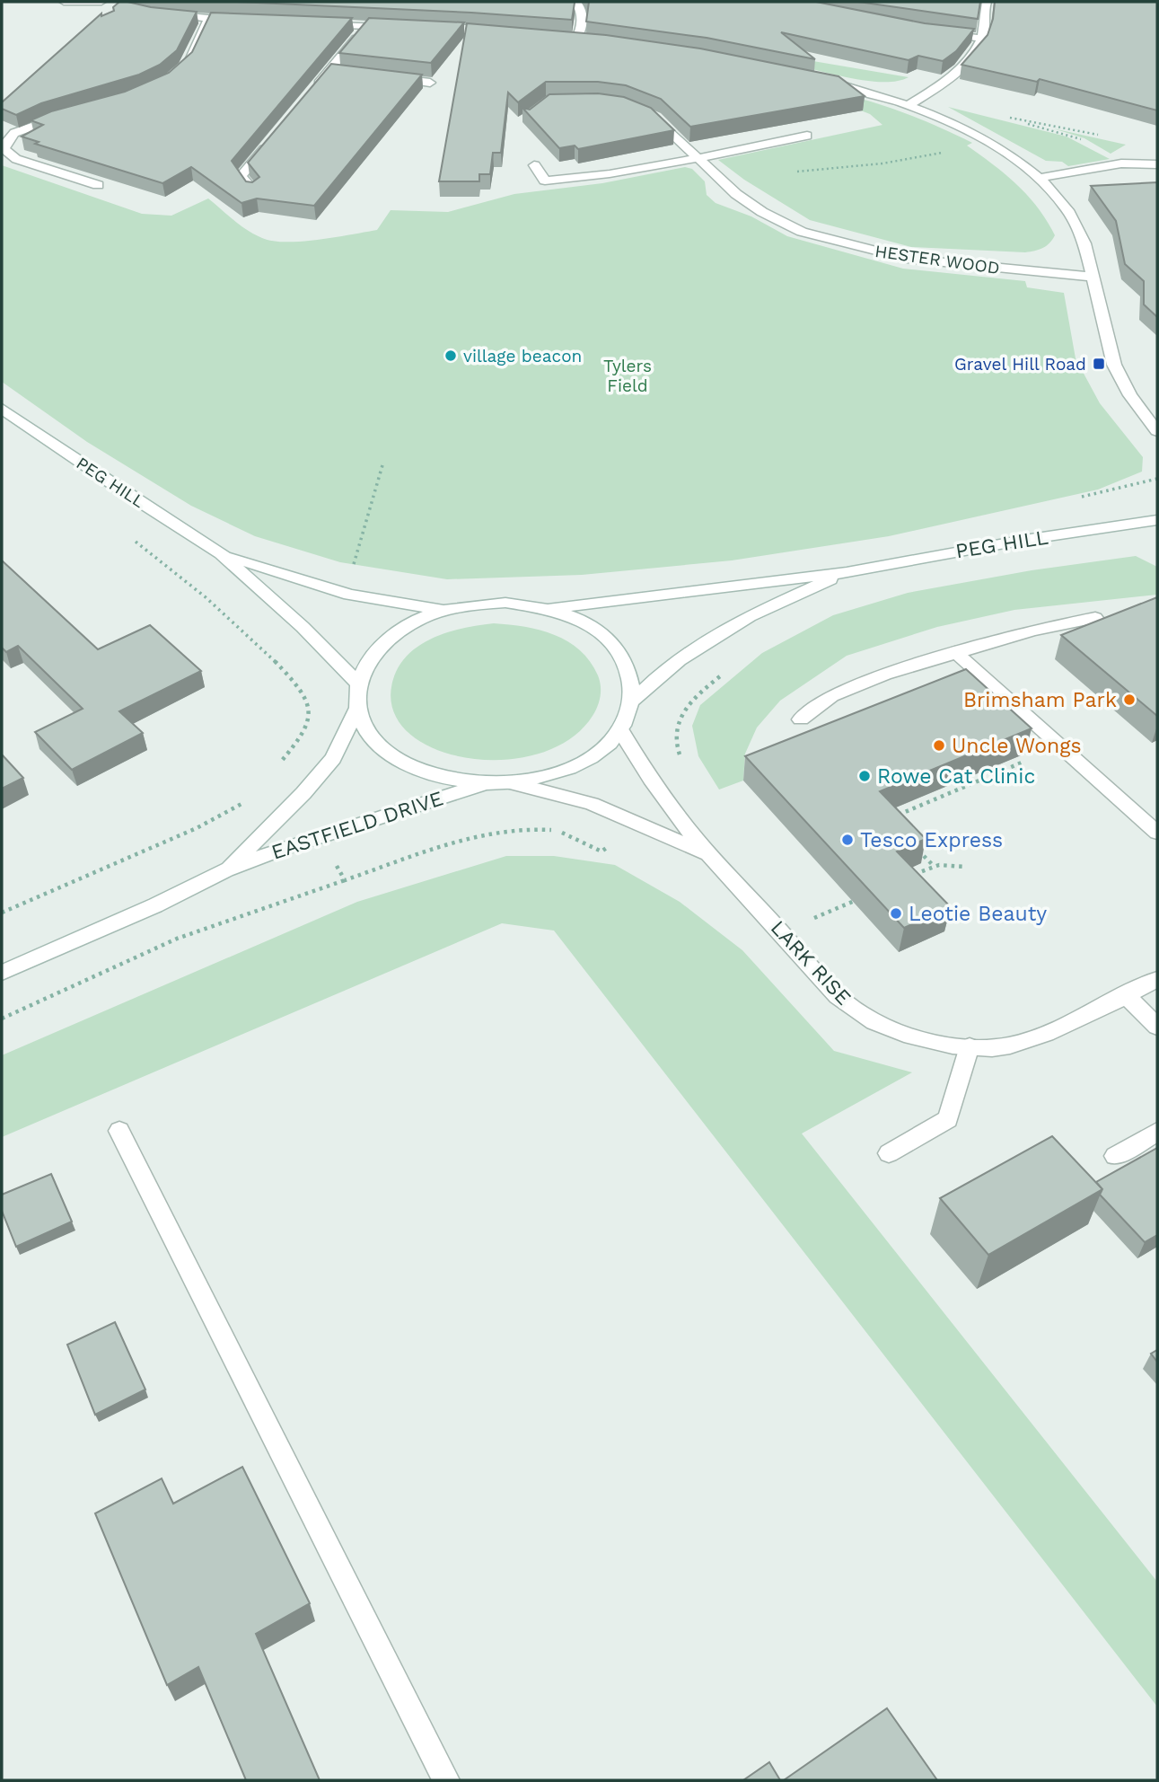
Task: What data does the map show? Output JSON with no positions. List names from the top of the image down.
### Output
{
  "streets": {
    "street": [
      "HESTER WOOD",
      "PEG HILL",
      "EASTFIELD DRIVE",
      "LARK RISE"
    ]
  },
  "parks": ["Tylers Field"],
  "places": {
    "other": [
      "village beacon",
      "Brimsham Park",
      "Uncle Wongs",
      "Rowe Cat Clinic",
      "Tesco Express",
      "Leotie Beauty"
    ],
    "transit": ["Gravel Hill Road"]
  }
}
